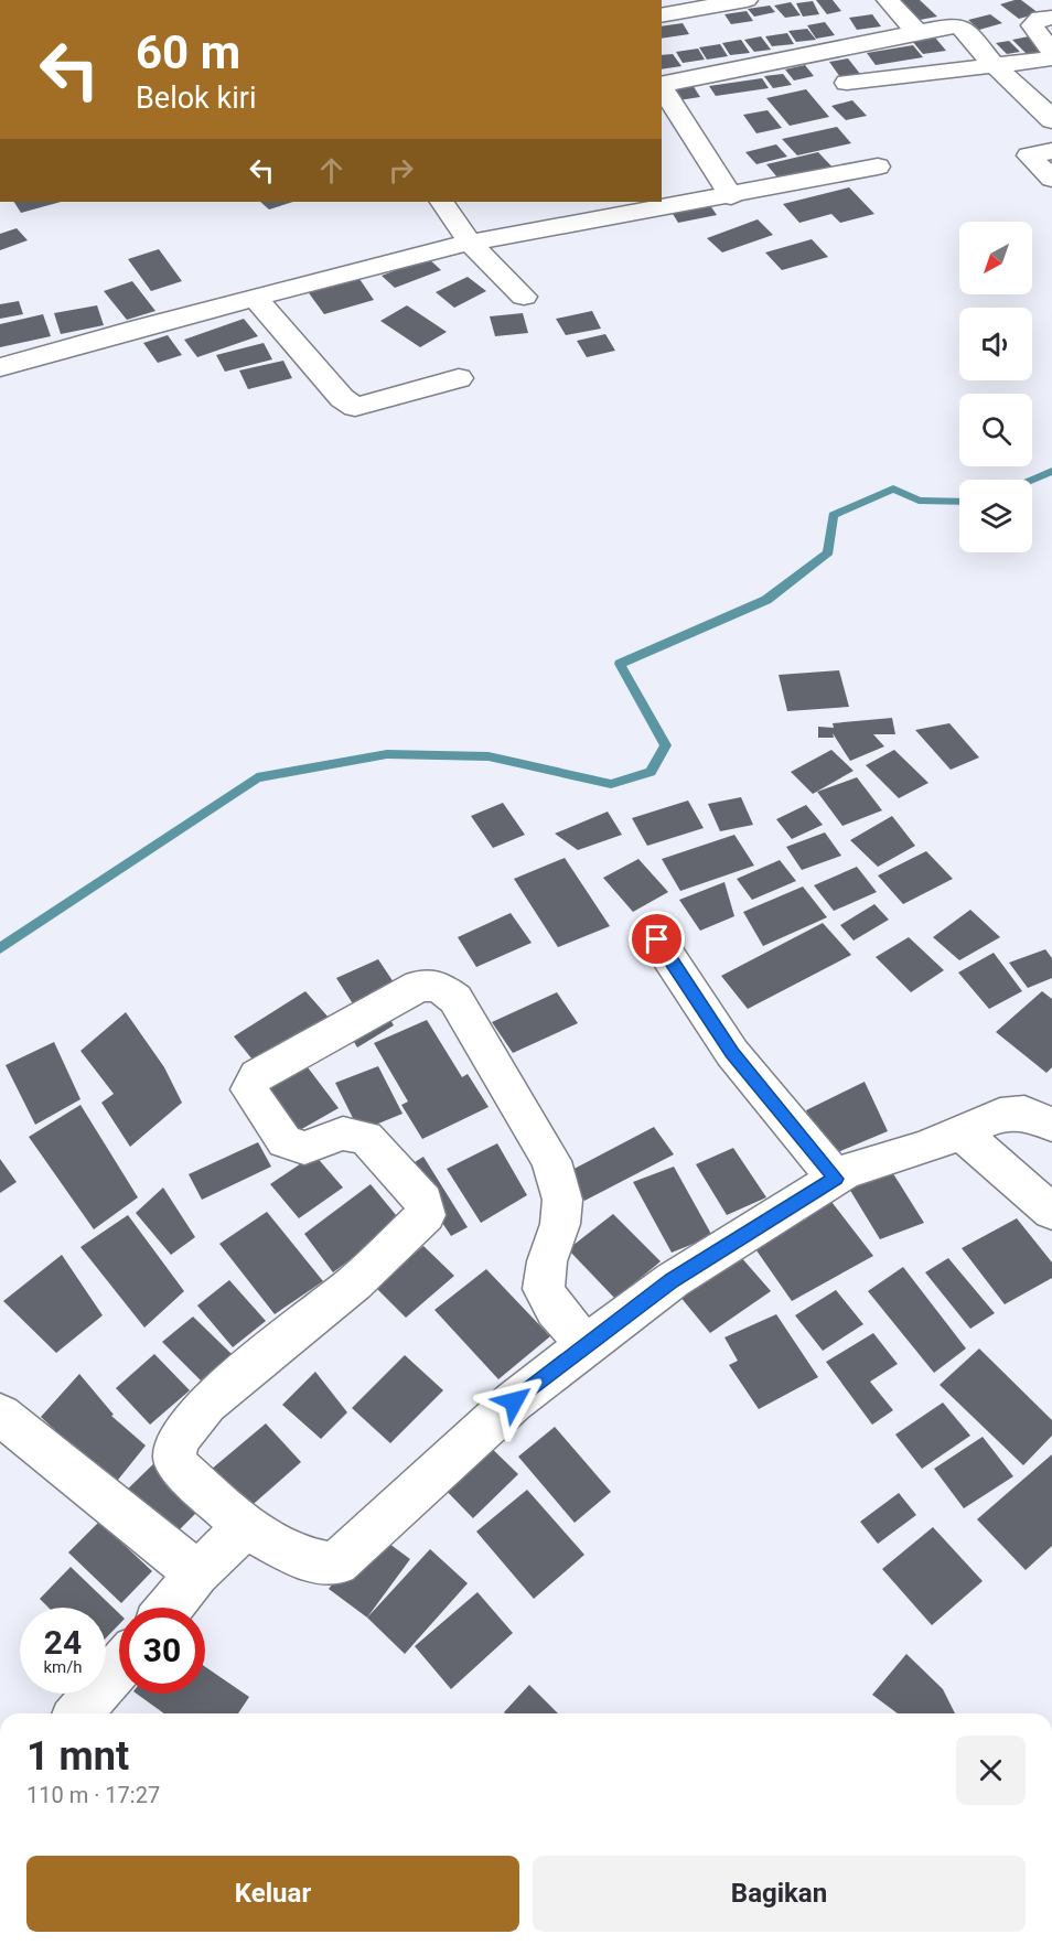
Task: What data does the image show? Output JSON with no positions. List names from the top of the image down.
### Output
{
  "north": "bottom left",
  "page": {
    "turn": ["60 m", "Belok kiri"],
    "speed": "24 km/h",
    "limit": "30",
    "heading": ["1 mnt", "110 m · 17:27"],
    "buttons": ["Keluar", "Bagikan"]
  }
}
